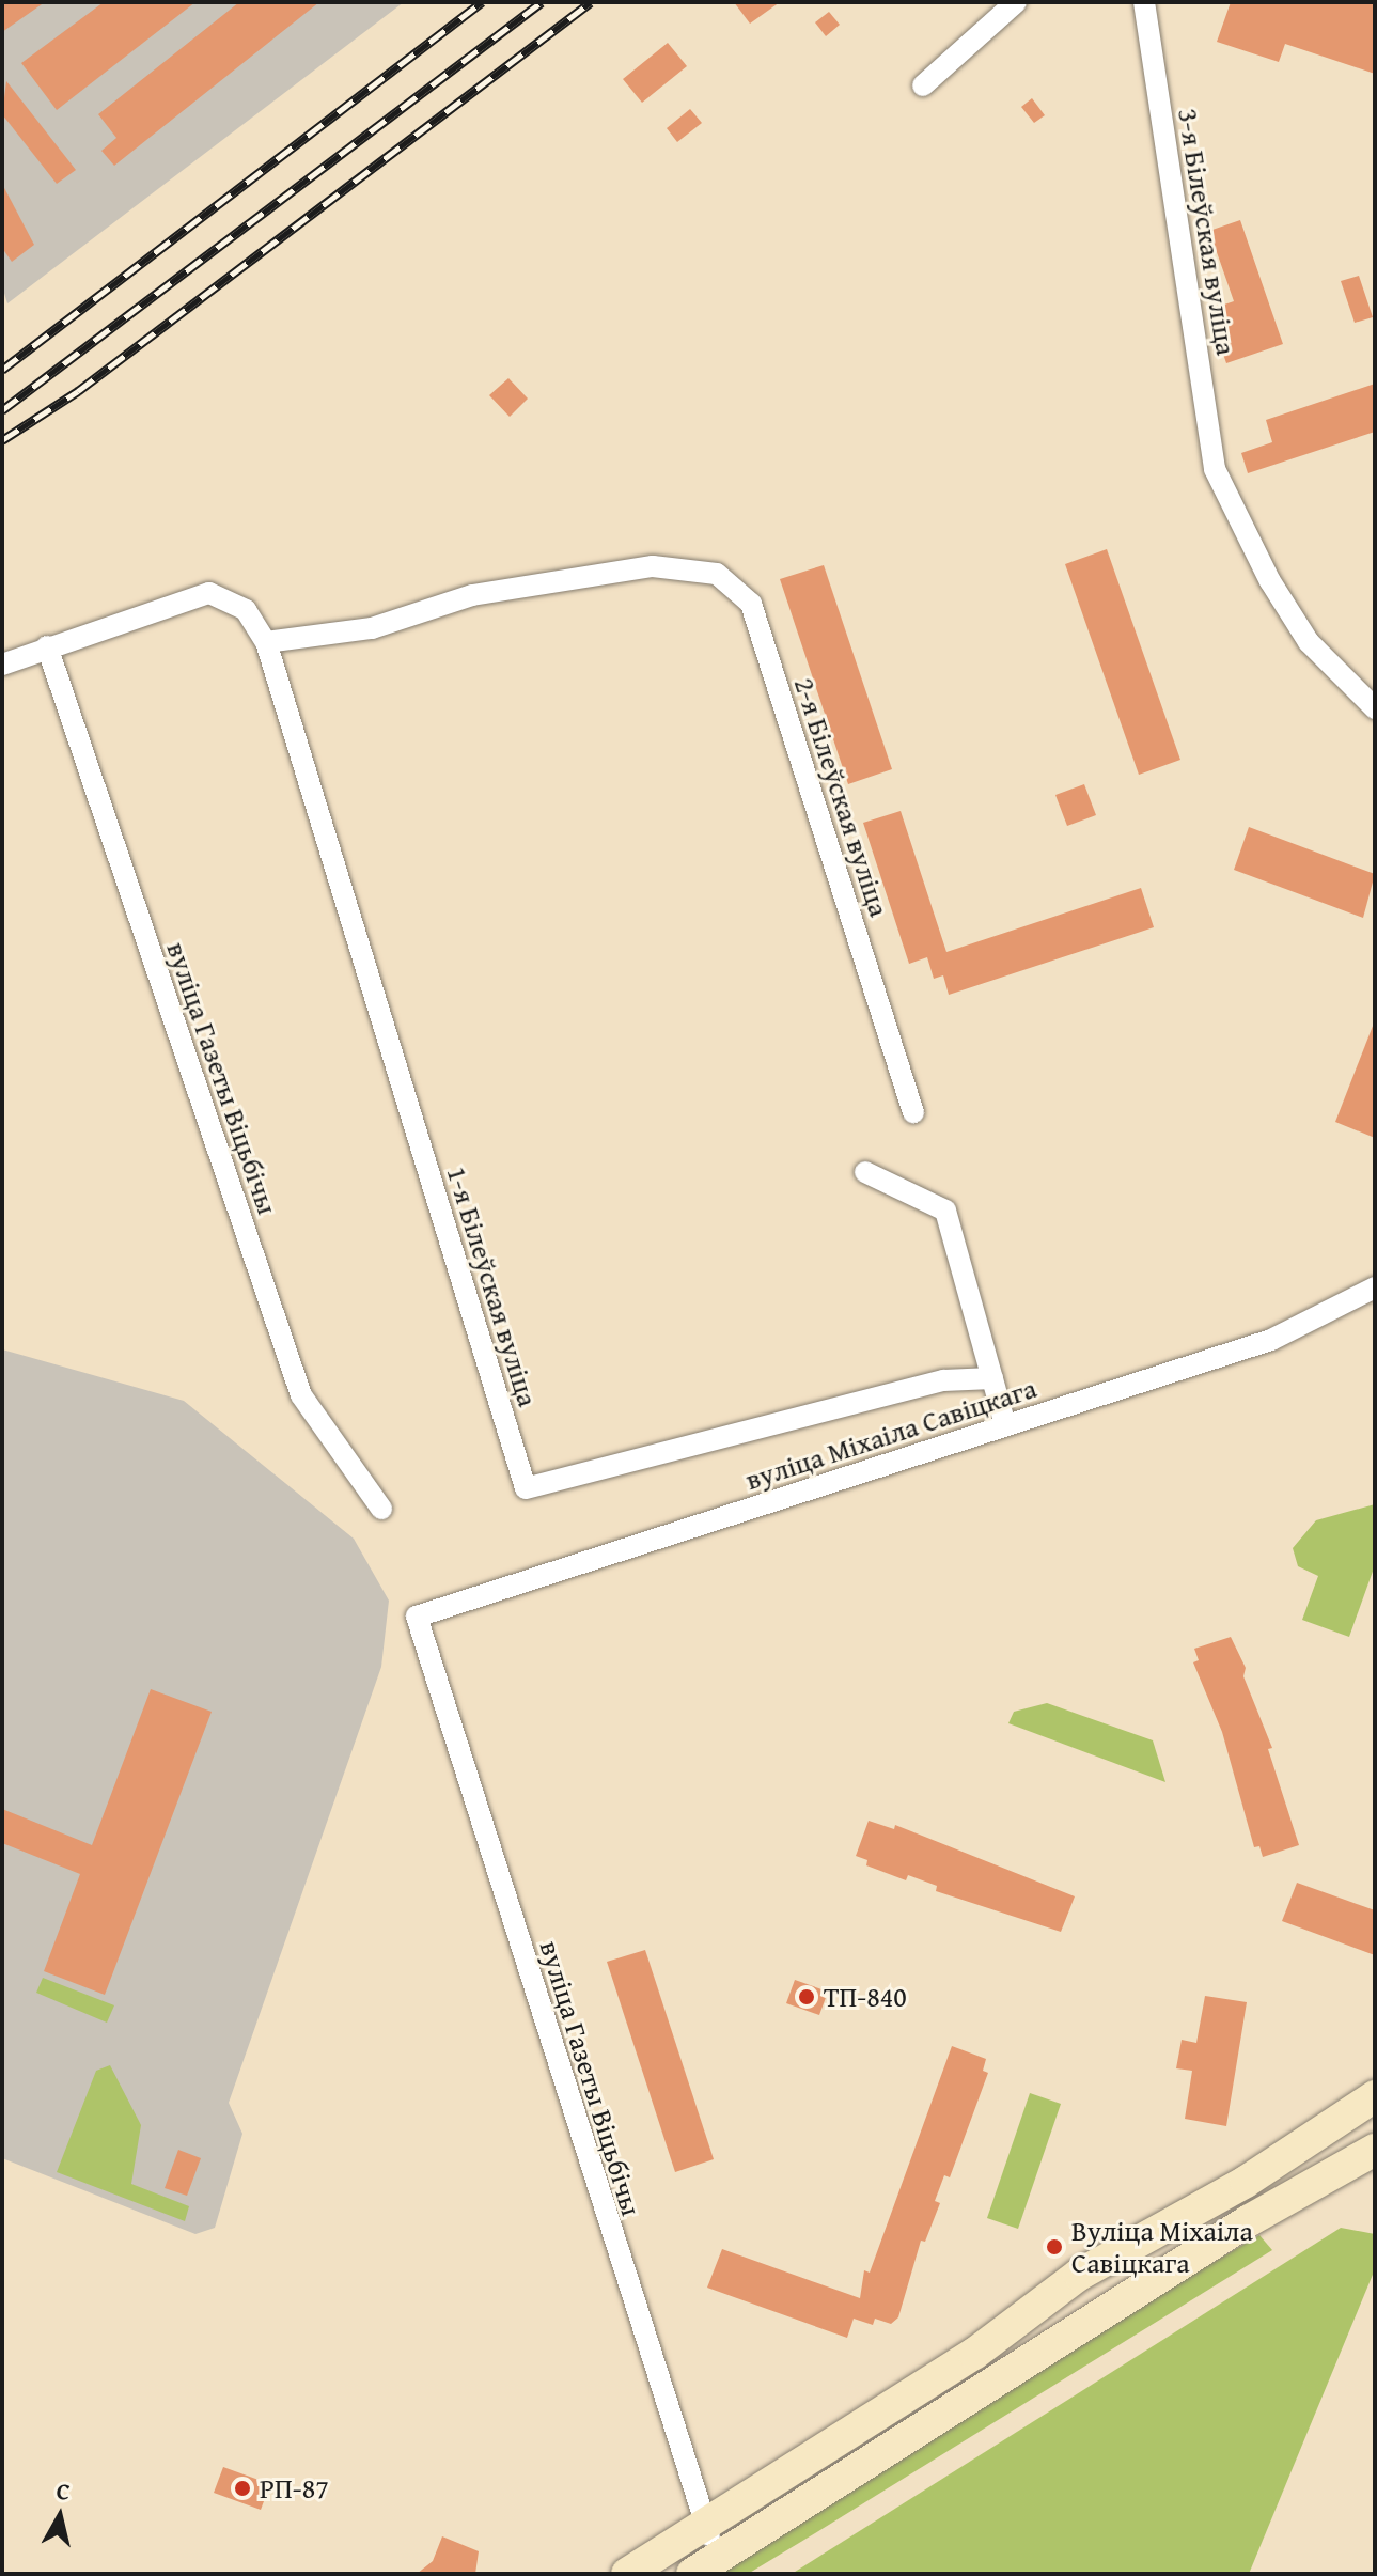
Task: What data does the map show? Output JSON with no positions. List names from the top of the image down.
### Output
{
  "streets": {
    "street": [
      "3-я Білеўская вуліца",
      "2-я Білеўская вуліца",
      "вуліца Газеты Віцьбічы",
      "1-я Білеўская вуліца",
      "вуліца Міхаіла Савіцкага"
    ]
  },
  "crossings": [
    ["2-я Білеўская вуліца", "1-я Білеўская вуліца"],
    ["вуліца Газеты Віцьбічы", "вуліца Міхаіла Савіцкага"]
  ],
  "places": ["ТП-840", "Вуліца Міхаіла Савіцкага", "РП-87"],
  "north": "top"
}
